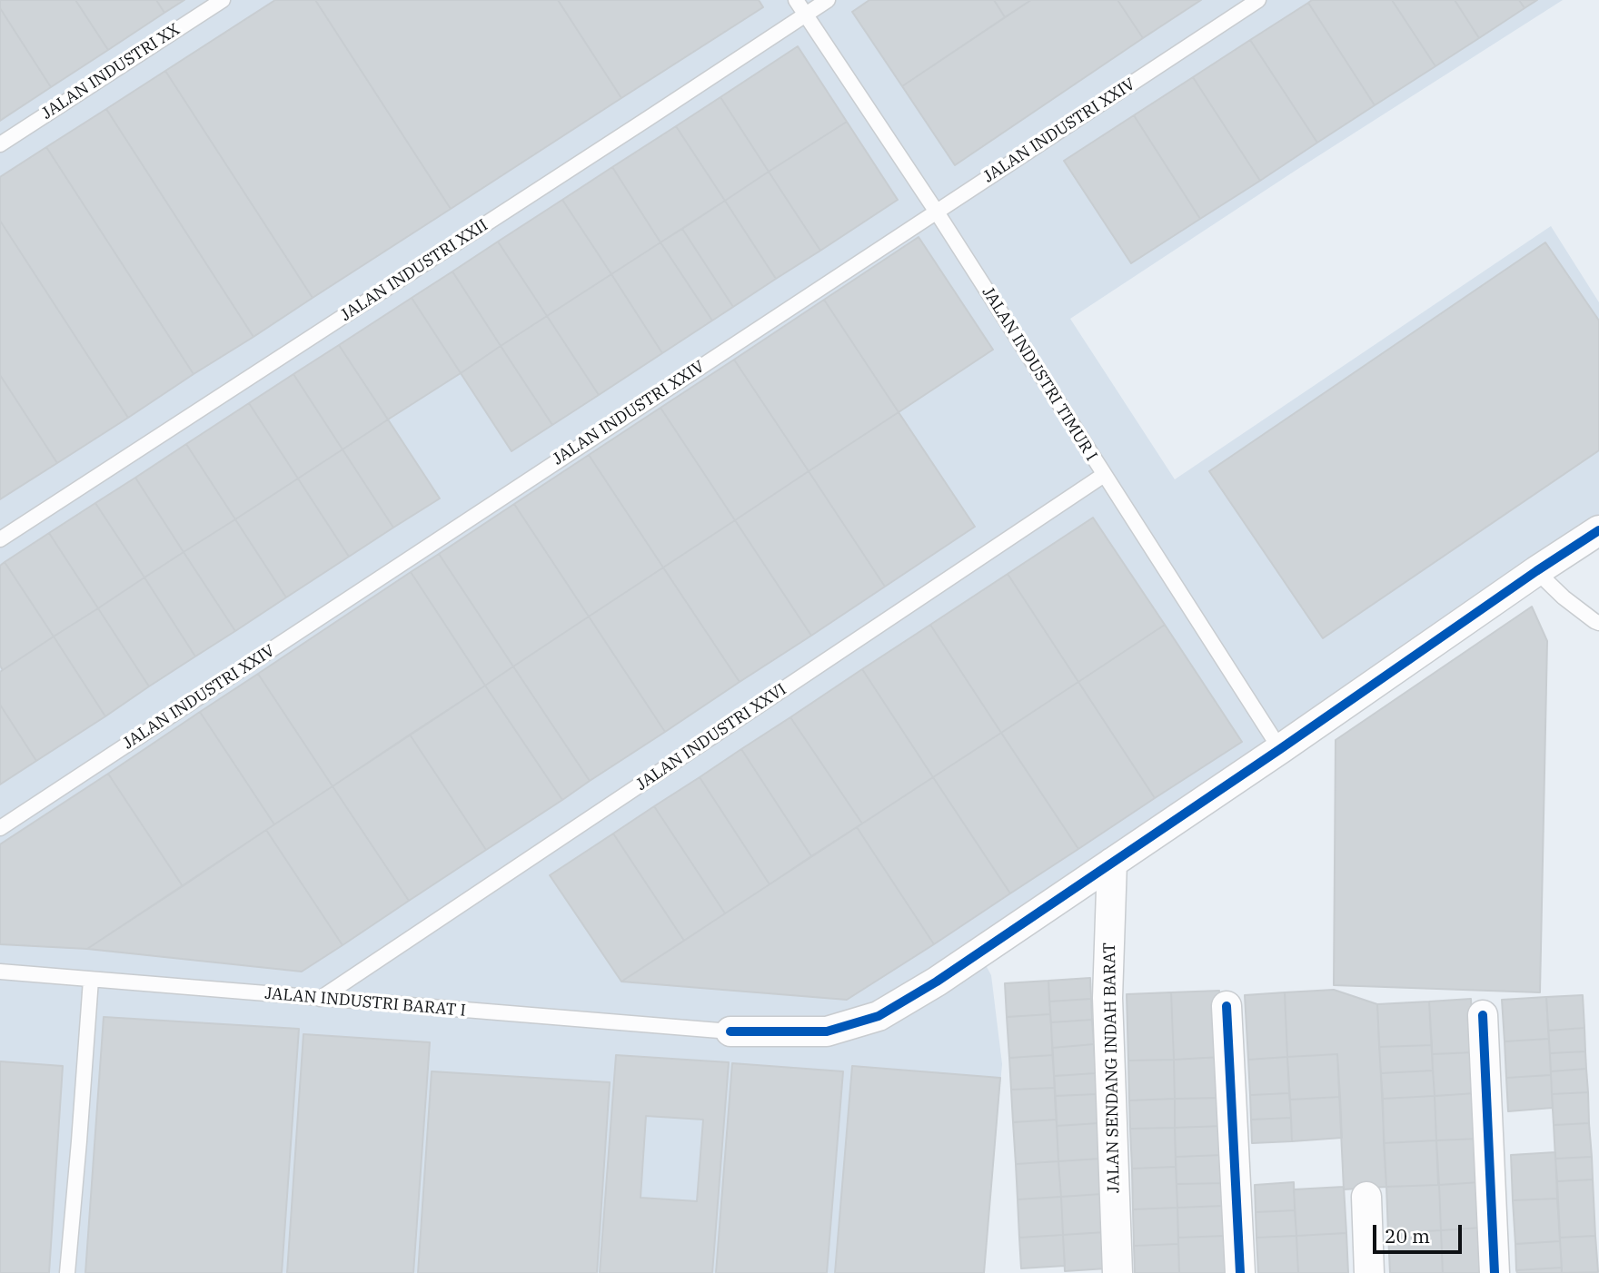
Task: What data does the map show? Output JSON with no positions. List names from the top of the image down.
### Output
{
  "streets": {
    "street": ["JALAN SENDANG INDAH BARAT"],
    "lane": [
      "JALAN INDUSTRI XX",
      "JALAN INDUSTRI XXIV",
      "JALAN INDUSTRI XXII",
      "JALAN INDUSTRI TIMUR I",
      "JALAN INDUSTRI XXVI",
      "JALAN INDUSTRI BARAT I"
    ]
  },
  "crossings": [
    ["JALAN INDUSTRI XXIV", "JALAN INDUSTRI TIMUR I"],
    ["JALAN INDUSTRI XXII", "JALAN INDUSTRI TIMUR I"],
    ["JALAN INDUSTRI TIMUR I", "JALAN INDUSTRI XXVI"],
    ["JALAN INDUSTRI XXVI", "JALAN INDUSTRI BARAT I"]
  ],
  "scale_bar": "20 m"
}
